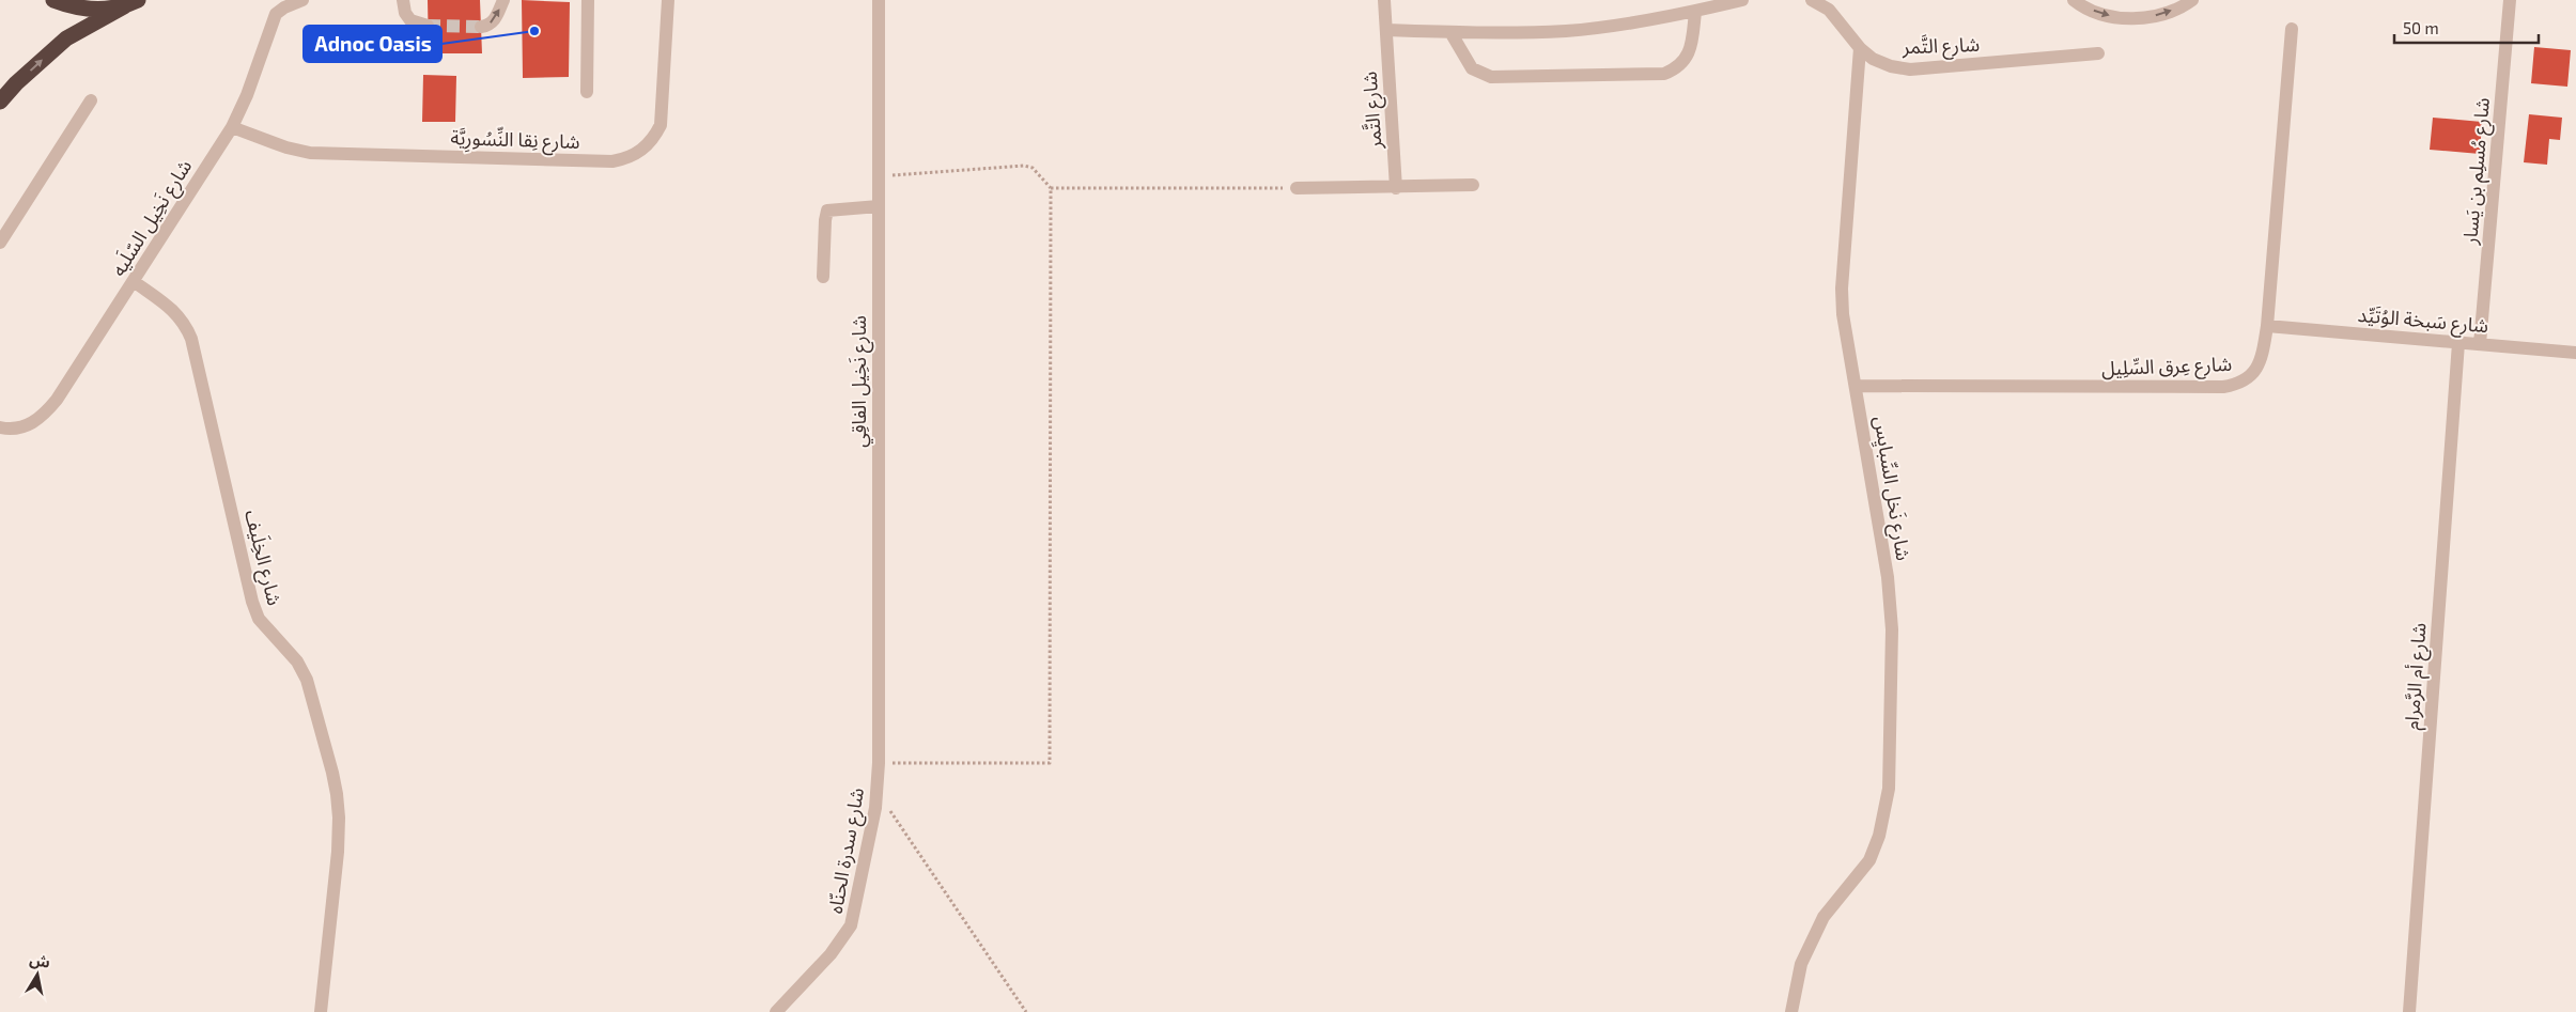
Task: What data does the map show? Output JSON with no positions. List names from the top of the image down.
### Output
{
  "streets": {
    "street": [
      "شارع التَّمر",
      "شارع نِقا النِّسُورِيَّة",
      "شارع مُسلِم بن يَسار",
      "شارع نَخِيل السّلَيه",
      "شارع سَبخة الوُتَيِّد",
      "شارع عِرق السِّلِيل",
      "شارع نَخِيل الفاقِي",
      "شارع نَخل السِّبايِس",
      "شارع الخِلَيف",
      "شارع أم الرَّمرام",
      "شارع سدرة الحنّاه"
    ]
  },
  "crossings": [
    ["شارع التَّمر", "شارع نَخل السِّبايِس"],
    ["شارع نِقا النِّسُورِيَّة", "شارع نَخِيل السّلَيه"],
    ["شارع مُسلِم بن يَسار", "شارع سَبخة الوُتَيِّد"],
    ["شارع نَخِيل السّلَيه", "شارع الخِلَيف"],
    ["شارع سَبخة الوُتَيِّد", "شارع عِرق السِّلِيل"],
    ["شارع سَبخة الوُتَيِّد", "شارع أم الرَّمرام"],
    ["شارع عِرق السِّلِيل", "شارع نَخل السِّبايِس"],
    ["شارع نَخِيل الفاقِي", "شارع سدرة الحنّاه"]
  ],
  "places": ["Adnoc Oasis"],
  "scale_bar": "50 m",
  "north": "top"
}
